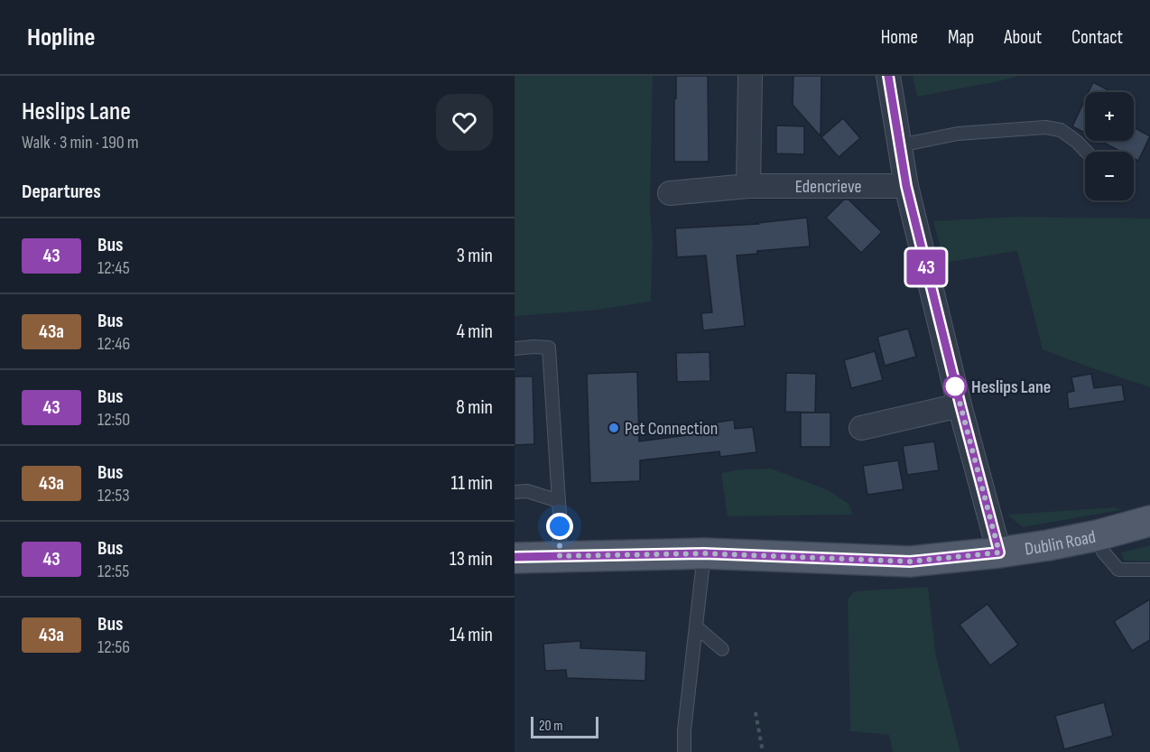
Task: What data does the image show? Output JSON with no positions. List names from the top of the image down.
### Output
{
  "streets": {
    "main road": ["Dublin Road"],
    "street": ["Edencrieve"]
  },
  "places": ["Heslips Lane", "Pet Connection"],
  "lines": ["bus line 43"],
  "scale_bar": "20 m",
  "page": {
    "header": "Hopline",
    "nav": [
      "Home",
      "Map",
      "About",
      "Contact"
    ],
    "heading": [
      ["Heslips Lane", "Walk · 3 min · 190 m"],
      "Departures"
    ],
    "on_map": "43",
    "map_buttons": ["+", "−"],
    "list": [
      {
        "mark": "43",
        "name": "Bus",
        "note": "12:45",
        "value": "3 min"
      },
      {
        "mark": "43a",
        "name": "Bus",
        "note": "12:46",
        "value": "4 min"
      },
      {
        "mark": "43",
        "name": "Bus",
        "note": "12:50",
        "value": "8 min"
      },
      {
        "mark": "43a",
        "name": "Bus",
        "note": "12:53",
        "value": "11 min"
      },
      {
        "mark": "43",
        "name": "Bus",
        "note": "12:55",
        "value": "13 min"
      },
      {
        "mark": "43a",
        "name": "Bus",
        "note": "12:56",
        "value": "14 min"
      }
    ],
    "scale": "20 m"
  }
}
